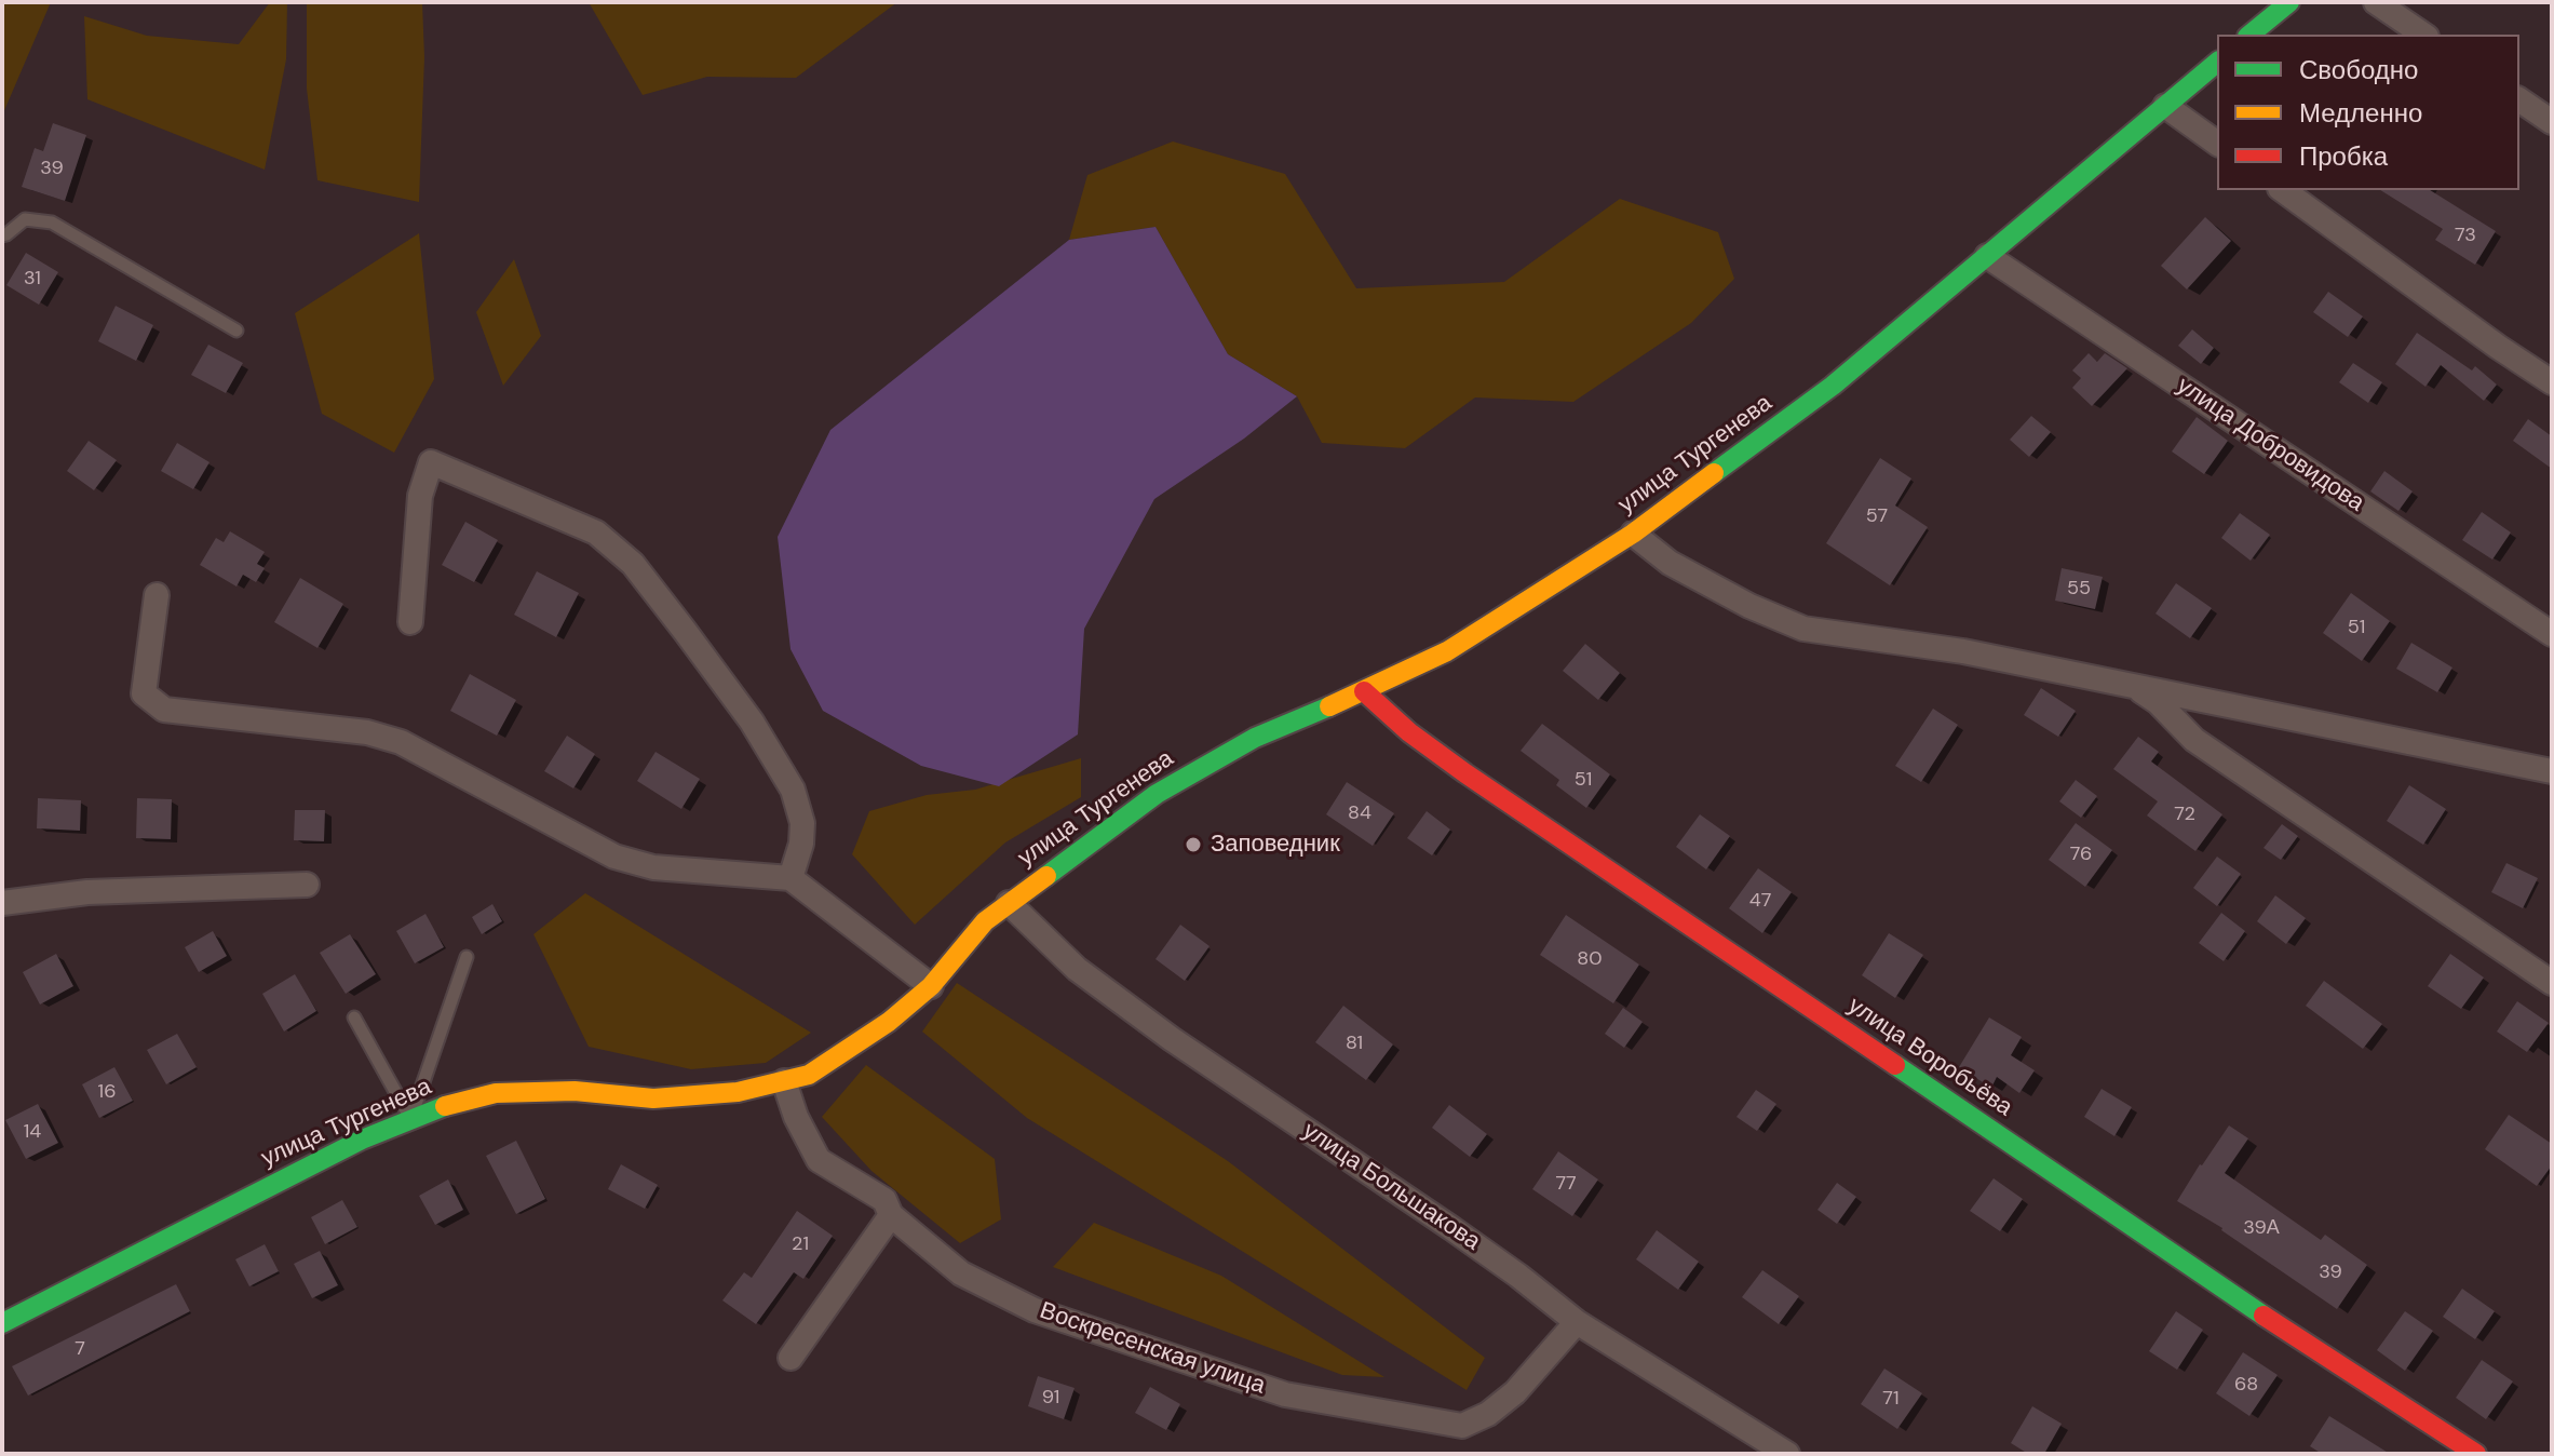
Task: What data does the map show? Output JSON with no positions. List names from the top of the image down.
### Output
{
  "streets": {
    "street": [
      "улица Добровидова",
      "улица Тургенева",
      "улица Воробьёва",
      "улица Большакова",
      "Воскресенская улица"
    ]
  },
  "crossings": [
    ["улица Добровидова", "улица Тургенева"],
    ["улица Тургенева", "улица Воробьёва"],
    ["улица Тургенева", "улица Большакова"],
    ["улица Тургенева", "Воскресенская улица"],
    ["улица Большакова", "Воскресенская улица"]
  ],
  "places": ["Заповедник"],
  "house_numbers": [
    "39",
    "73",
    "31",
    "57",
    "55",
    "51",
    "51",
    "84",
    "72",
    "76",
    "47",
    "80",
    "81",
    "16",
    "14",
    "77",
    "39А",
    "21",
    "39",
    "7",
    "68",
    "91",
    "71"
  ],
  "legend": ["Свободно", "Медленно", "Пробка"]
}
